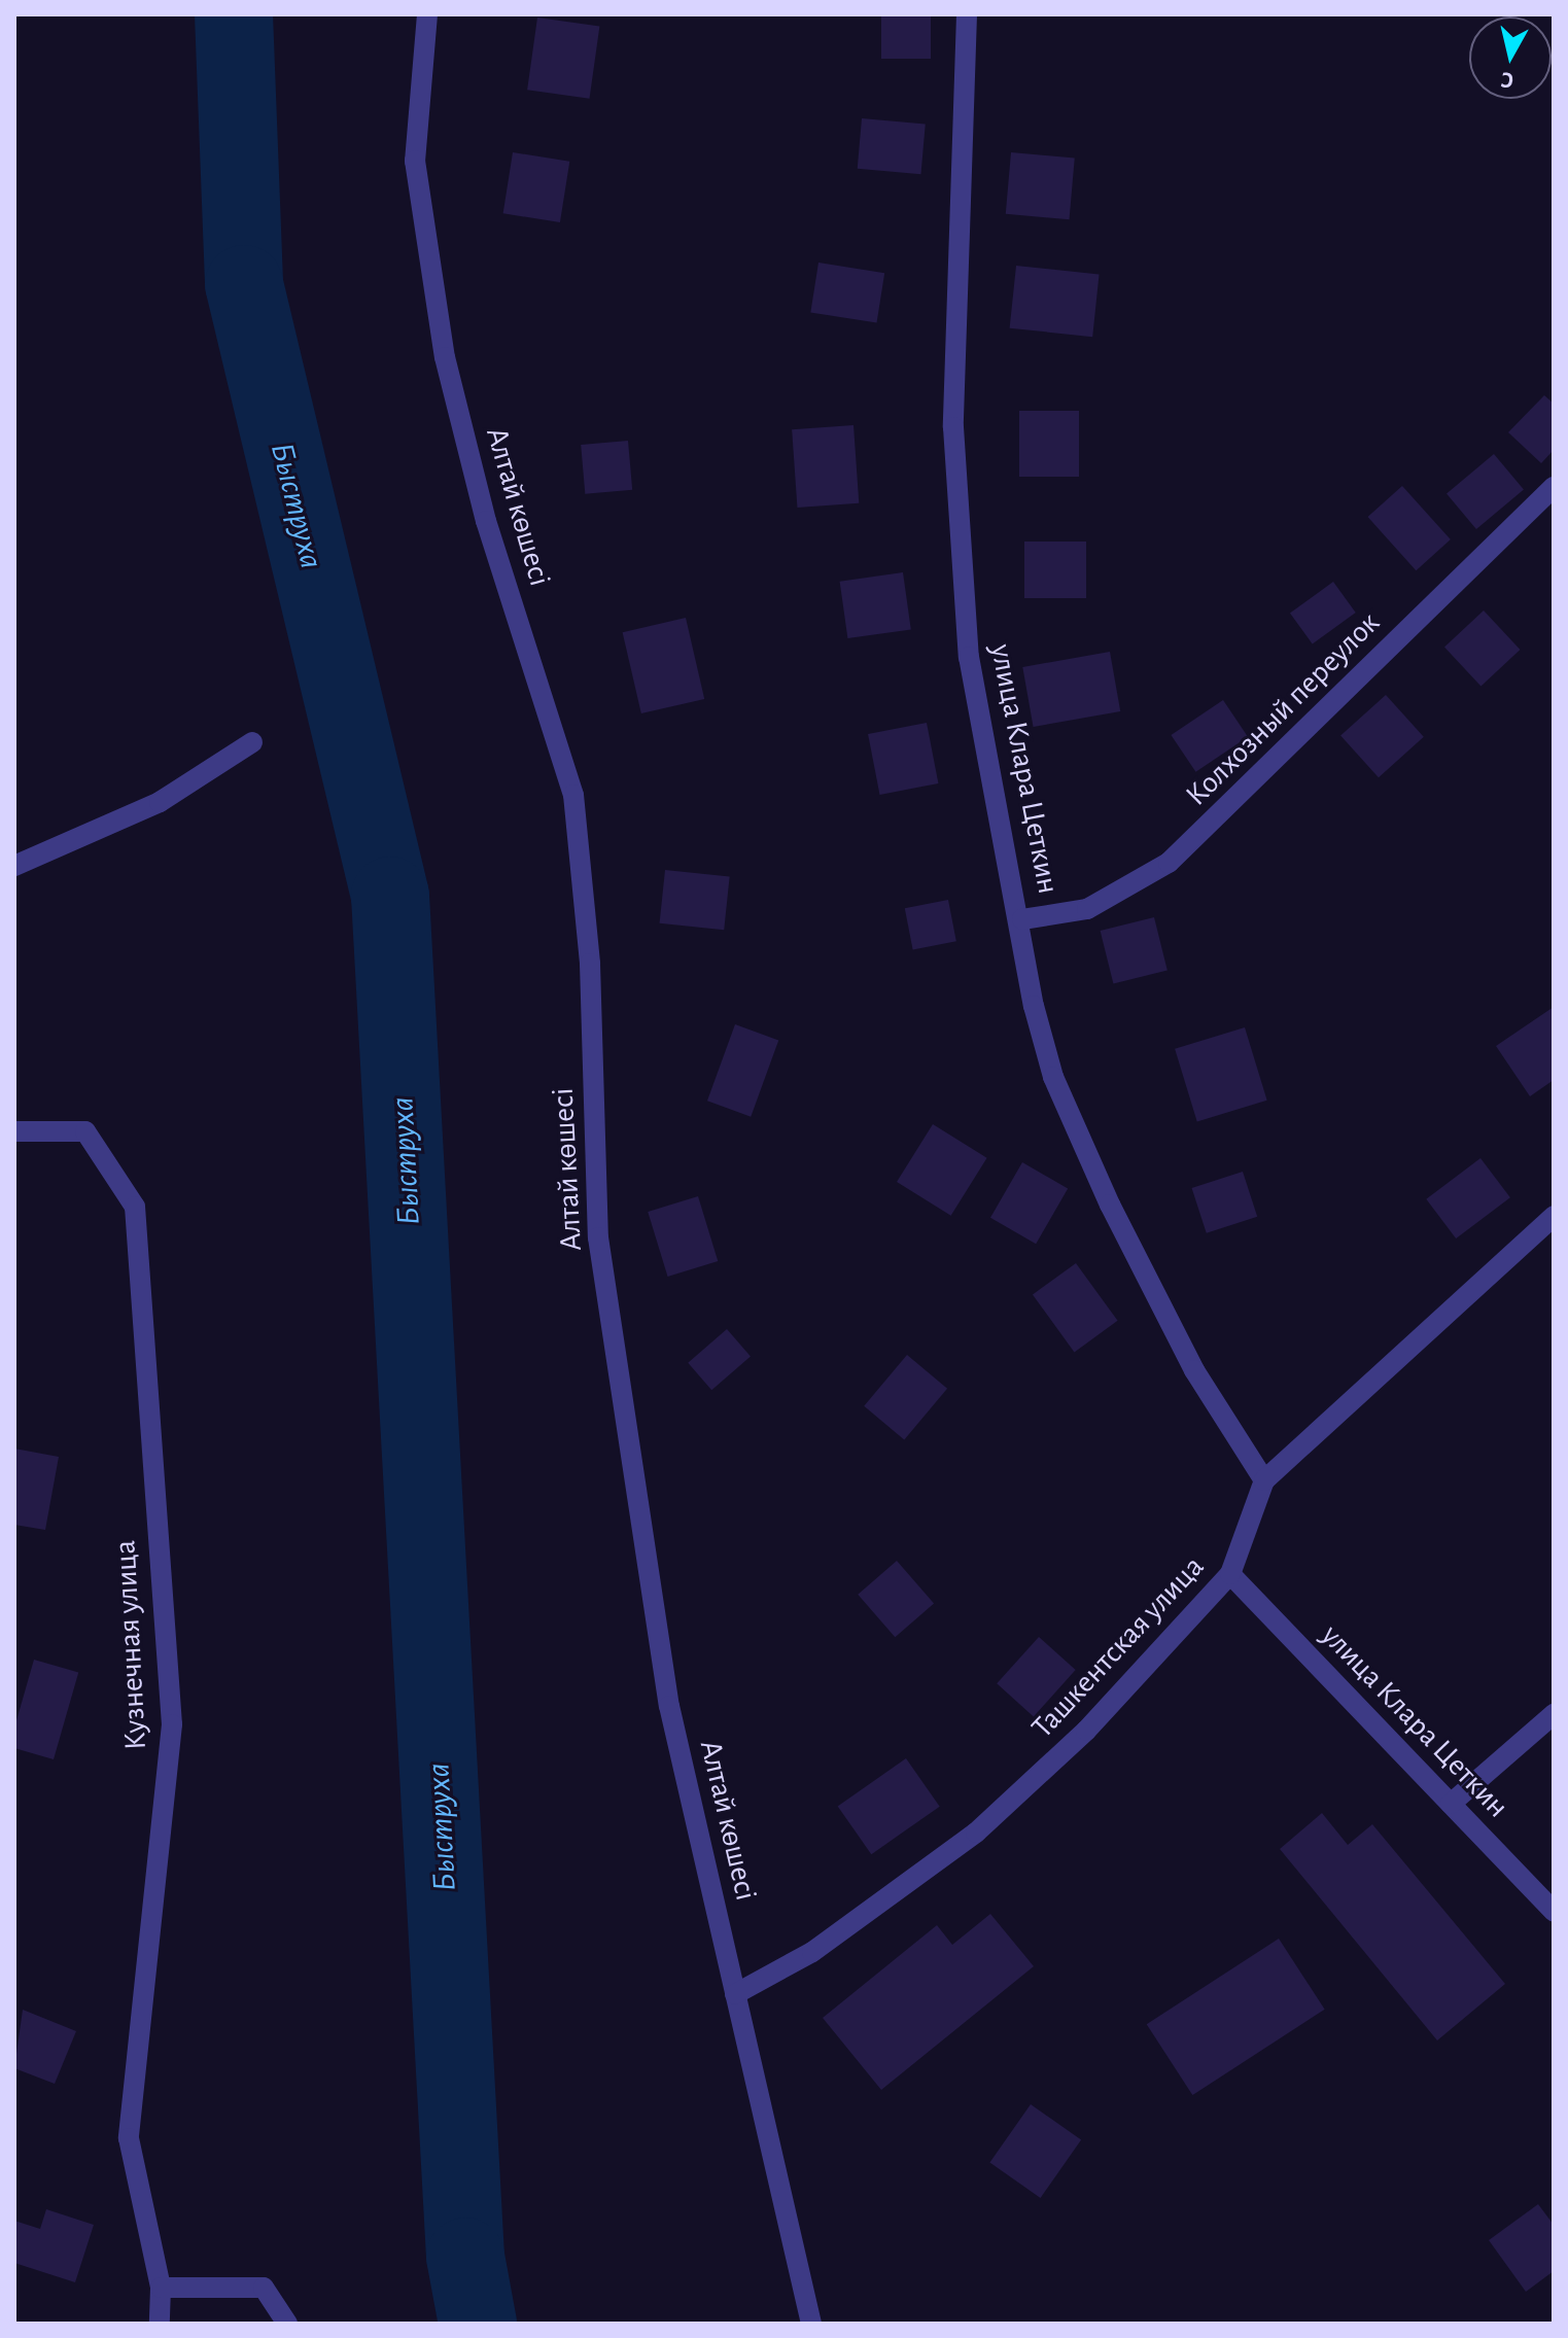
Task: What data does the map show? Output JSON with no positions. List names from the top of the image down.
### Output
{
  "streets": {
    "street": [
      "Алтай көшесі",
      "Колхозный переулок",
      "улица Клара Цеткин",
      "Кузнечная улица",
      "Ташкентская улица"
    ]
  },
  "crossings": [
    ["Алтай көшесі", "Ташкентская улица"],
    ["Колхозный переулок", "улица Клара Цеткин"],
    ["улица Клара Цеткин", "Ташкентская улица"]
  ],
  "water": ["Быструха"],
  "north": "bottom"
}
